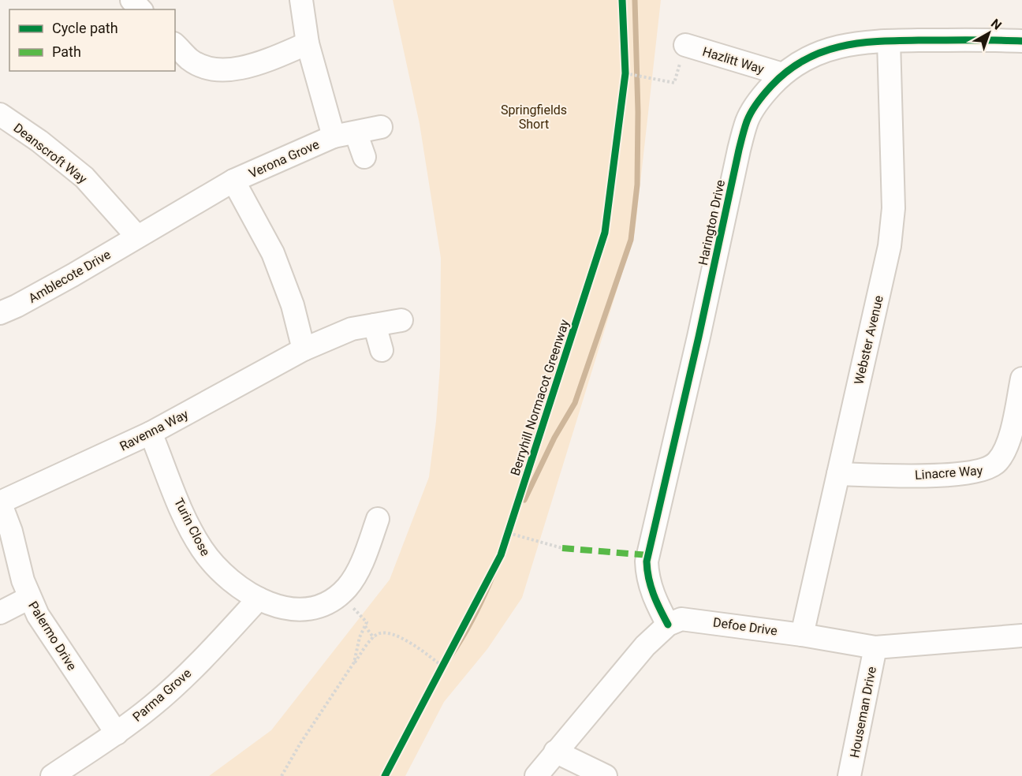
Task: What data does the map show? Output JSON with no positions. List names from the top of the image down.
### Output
{
  "streets": {
    "street": [
      "Hazlitt Way",
      "Deanscroft Way",
      "Verona Grove",
      "Harington Drive",
      "Amblecote Drive",
      "Webster Avenue",
      "Ravenna Way",
      "Linacre Way",
      "Turin Close",
      "Defoe Drive",
      "Palermo Drive",
      "Parma Grove",
      "Houseman Drive"
    ],
    "cycle path": ["Berryhill Normacot Greenway"]
  },
  "crossings": [
    ["Hazlitt Way", "Harington Drive"],
    ["Deanscroft Way", "Verona Grove"],
    ["Deanscroft Way", "Amblecote Drive"],
    ["Verona Grove", "Amblecote Drive"],
    ["Harington Drive", "Webster Avenue"],
    ["Harington Drive", "Defoe Drive"],
    ["Webster Avenue", "Linacre Way"],
    ["Webster Avenue", "Defoe Drive"],
    ["Ravenna Way", "Turin Close"],
    ["Ravenna Way", "Palermo Drive"],
    ["Turin Close", "Parma Grove"],
    ["Defoe Drive", "Houseman Drive"],
    ["Palermo Drive", "Parma Grove"]
  ],
  "parks": ["Springfields Short"],
  "legend": ["Cycle path", "Path"],
  "north": "top right"
}
